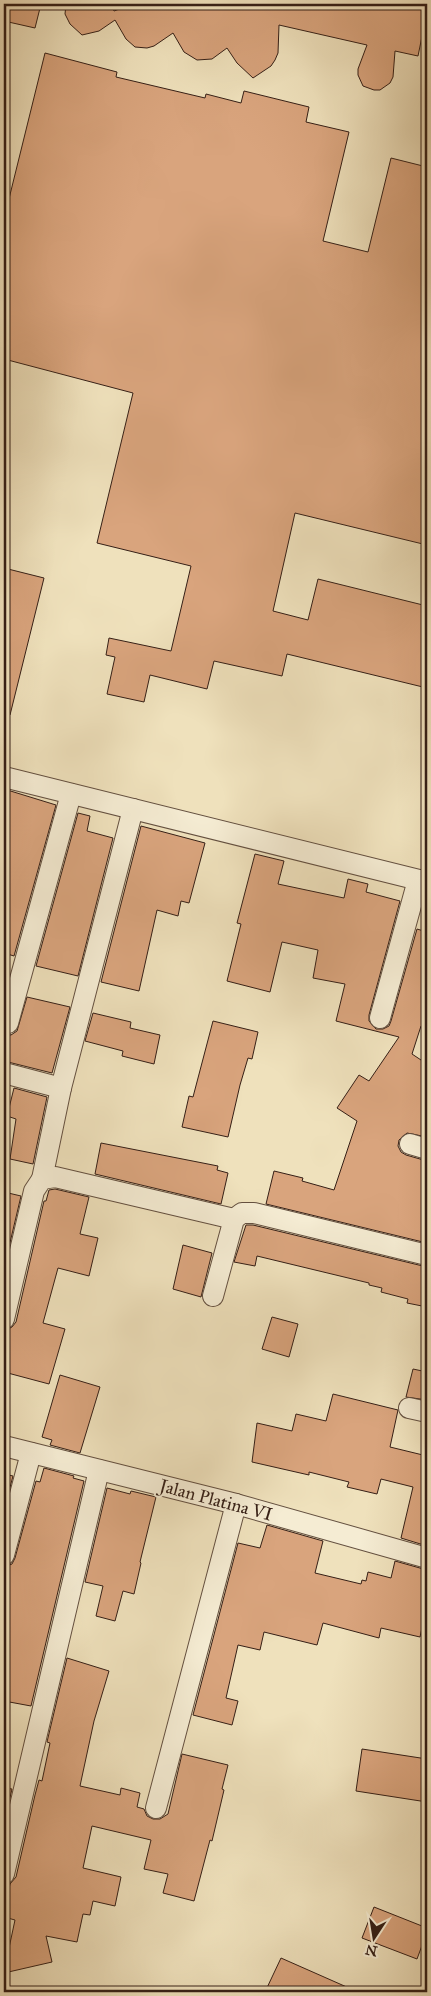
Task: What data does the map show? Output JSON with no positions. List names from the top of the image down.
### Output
{
  "streets": {
    "street": ["Jalan Platina VI"]
  },
  "north": "bottom"
}
